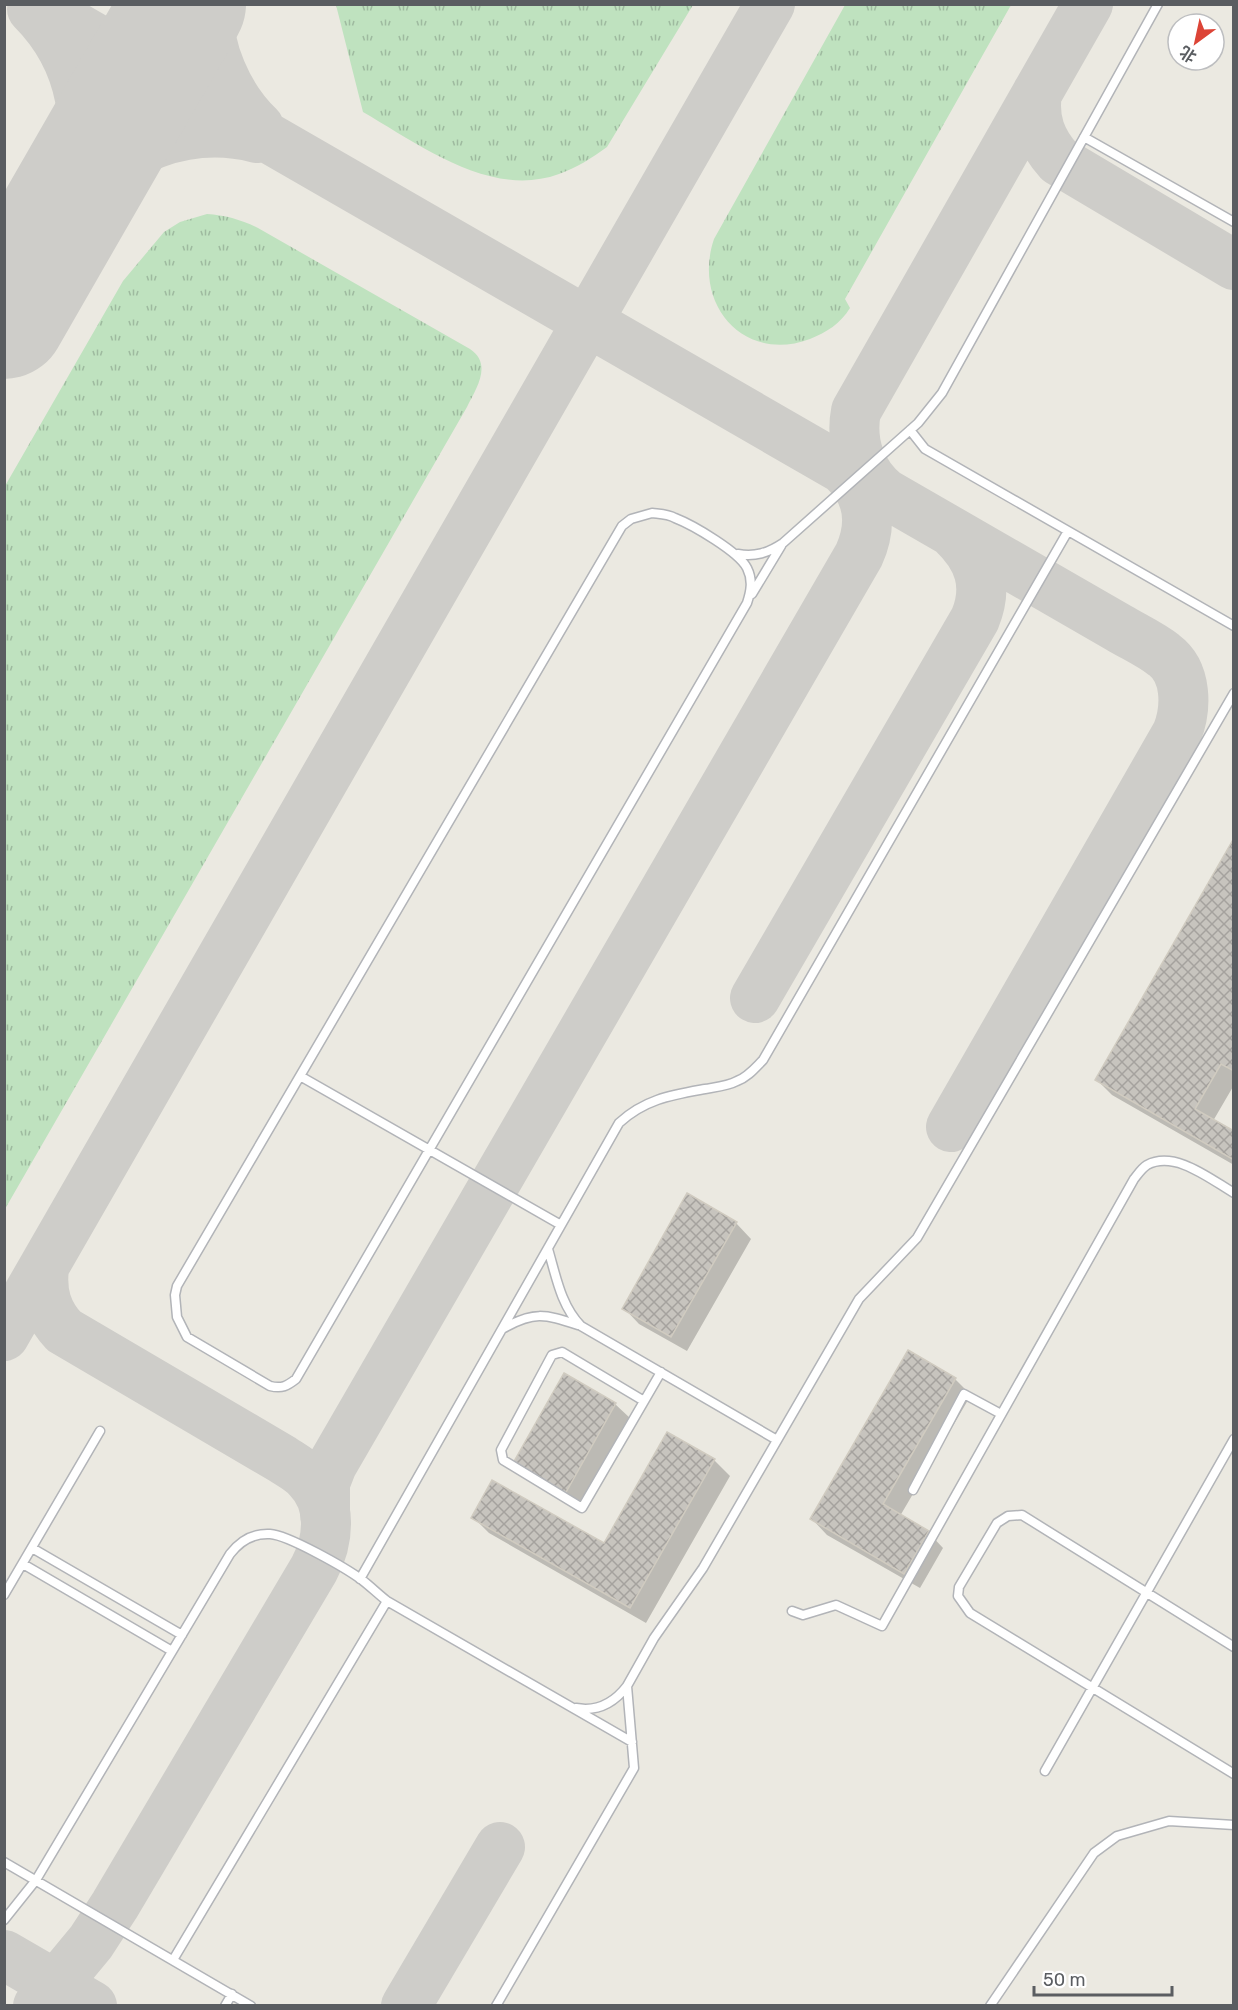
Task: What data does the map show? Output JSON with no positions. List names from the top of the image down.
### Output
{
  "scale_bar": "50 m",
  "north": "bottom left"
}
